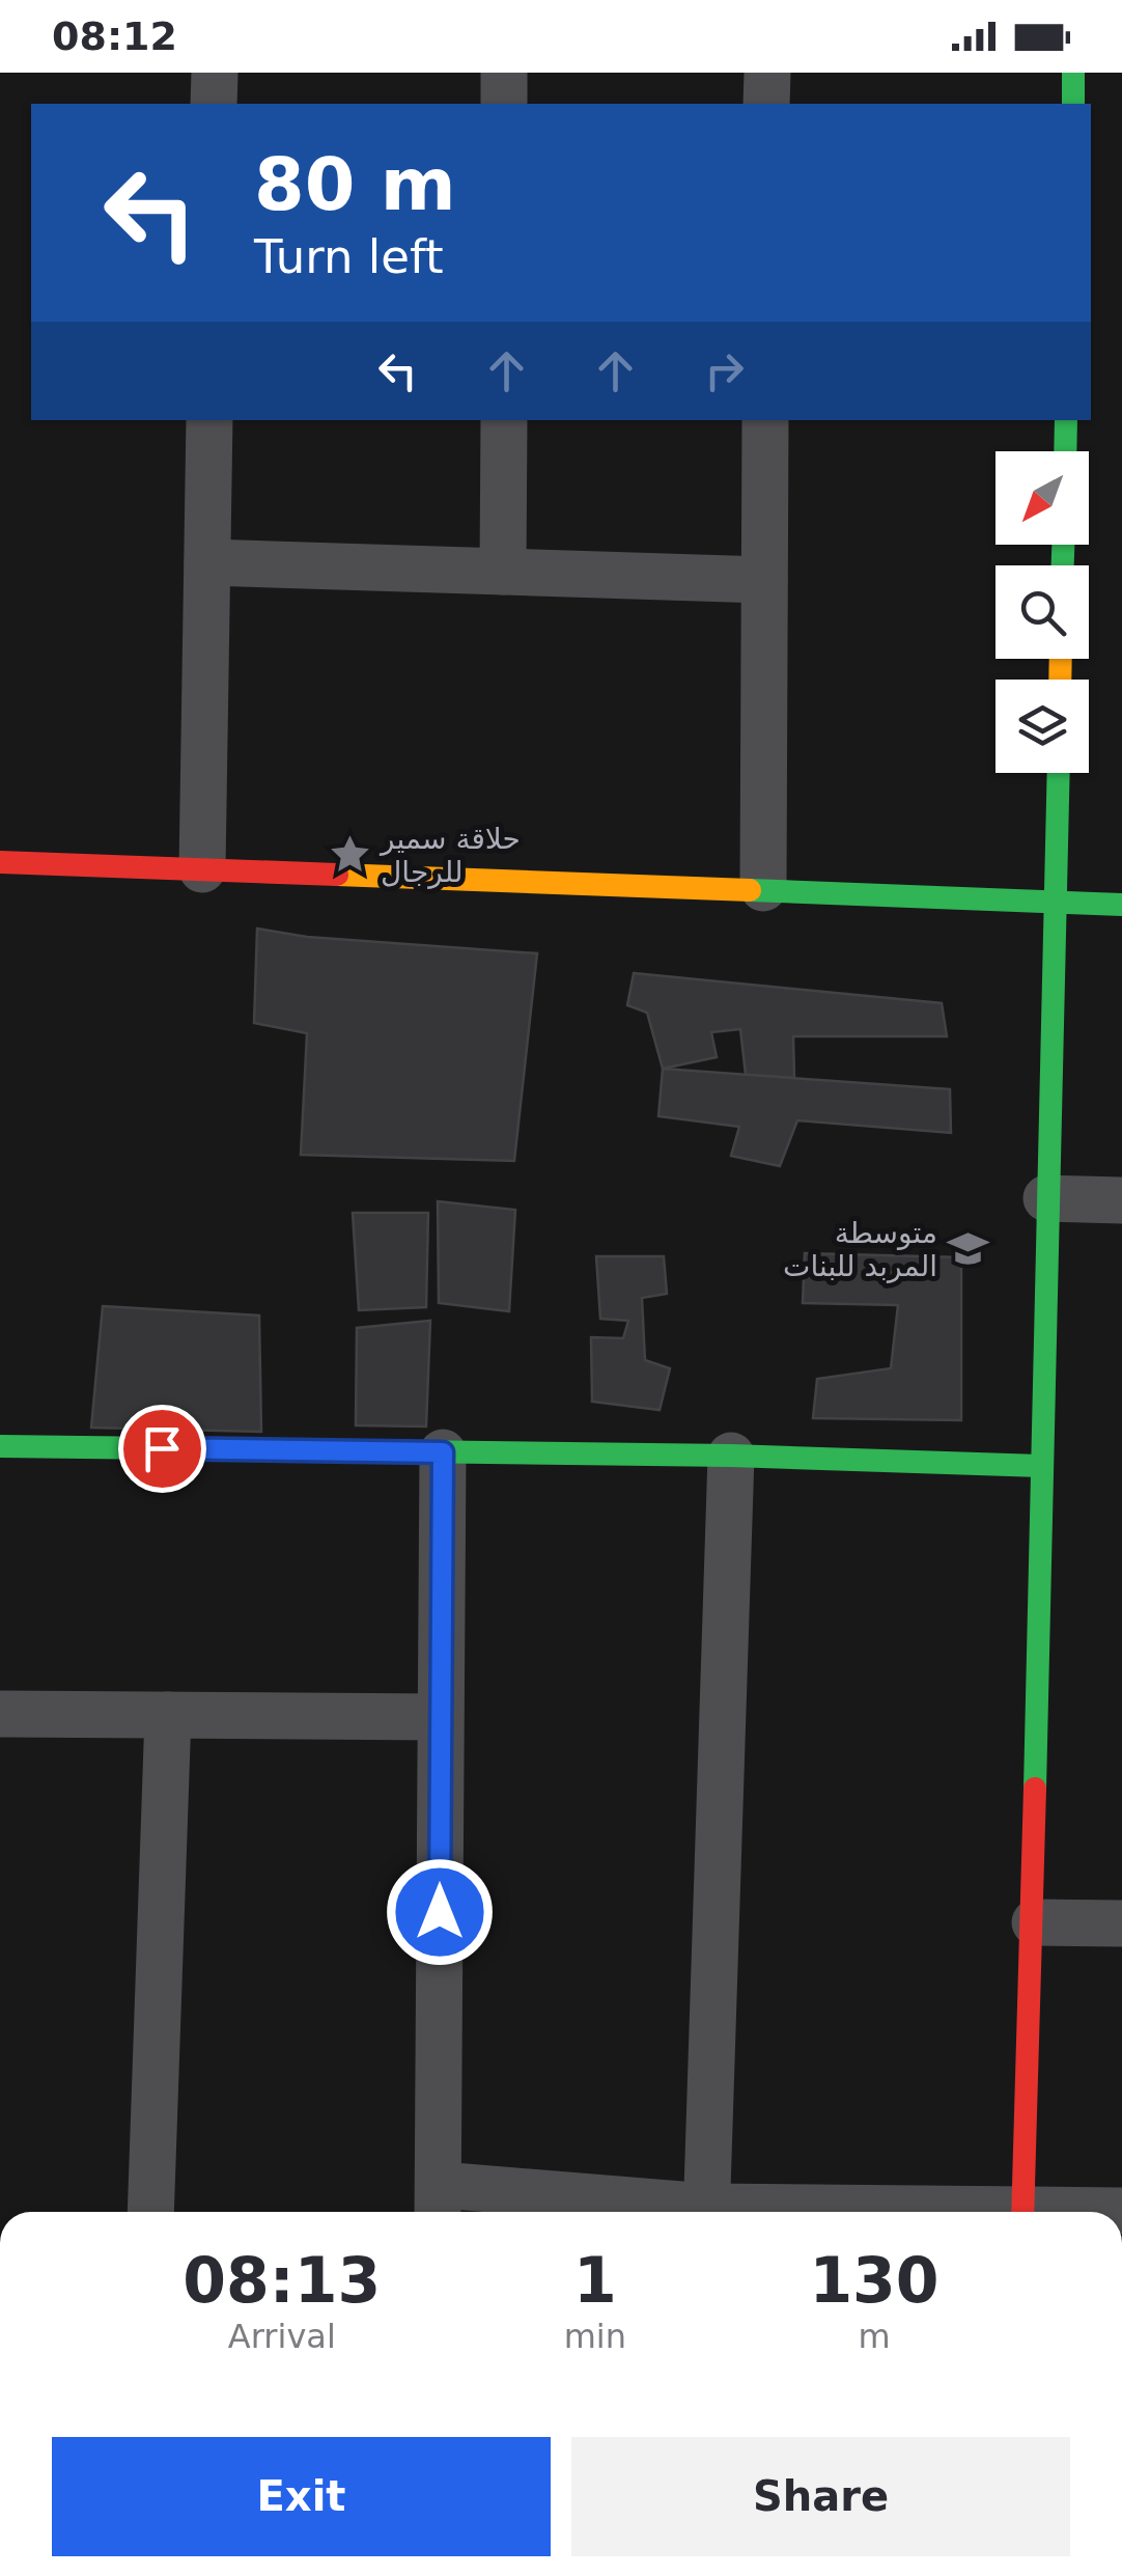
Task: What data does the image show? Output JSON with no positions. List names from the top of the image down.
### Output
{
  "places": {
    "place": ["حلاقة سمير للرجال"],
    "school or university": ["متوسطة المربد للبنات"]
  },
  "north": "bottom left",
  "page": {
    "status": "08:12",
    "turn": ["80 m", "Turn left"],
    "eta": [
      "08:13",
      "Arrival",
      "1",
      "min",
      "130",
      "m"
    ],
    "buttons": ["Exit", "Share"]
  }
}
